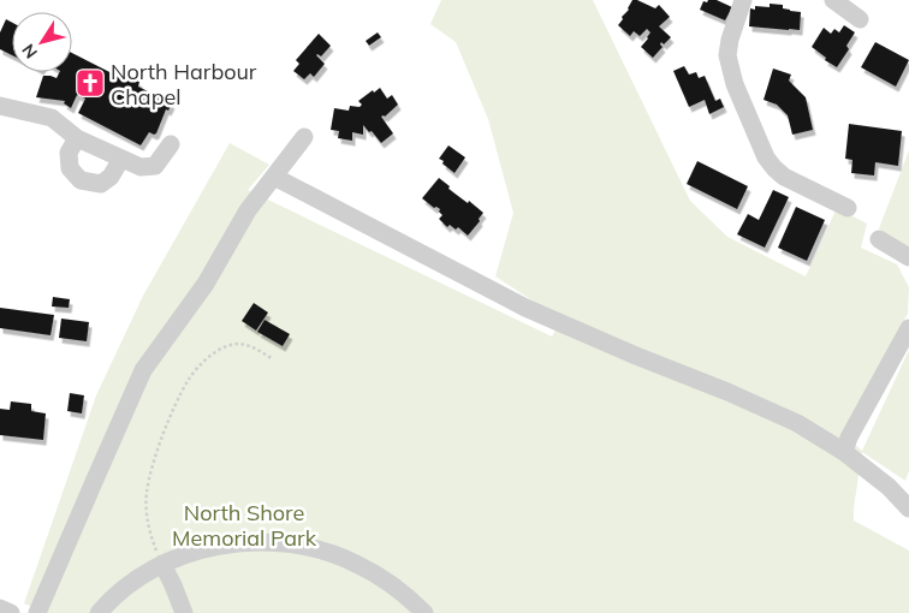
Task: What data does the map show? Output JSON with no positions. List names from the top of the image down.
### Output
{
  "parks": ["North Shore Memorial Park"],
  "places": {
    "church": ["North Harbour Chapel"]
  },
  "north": "bottom left"
}
